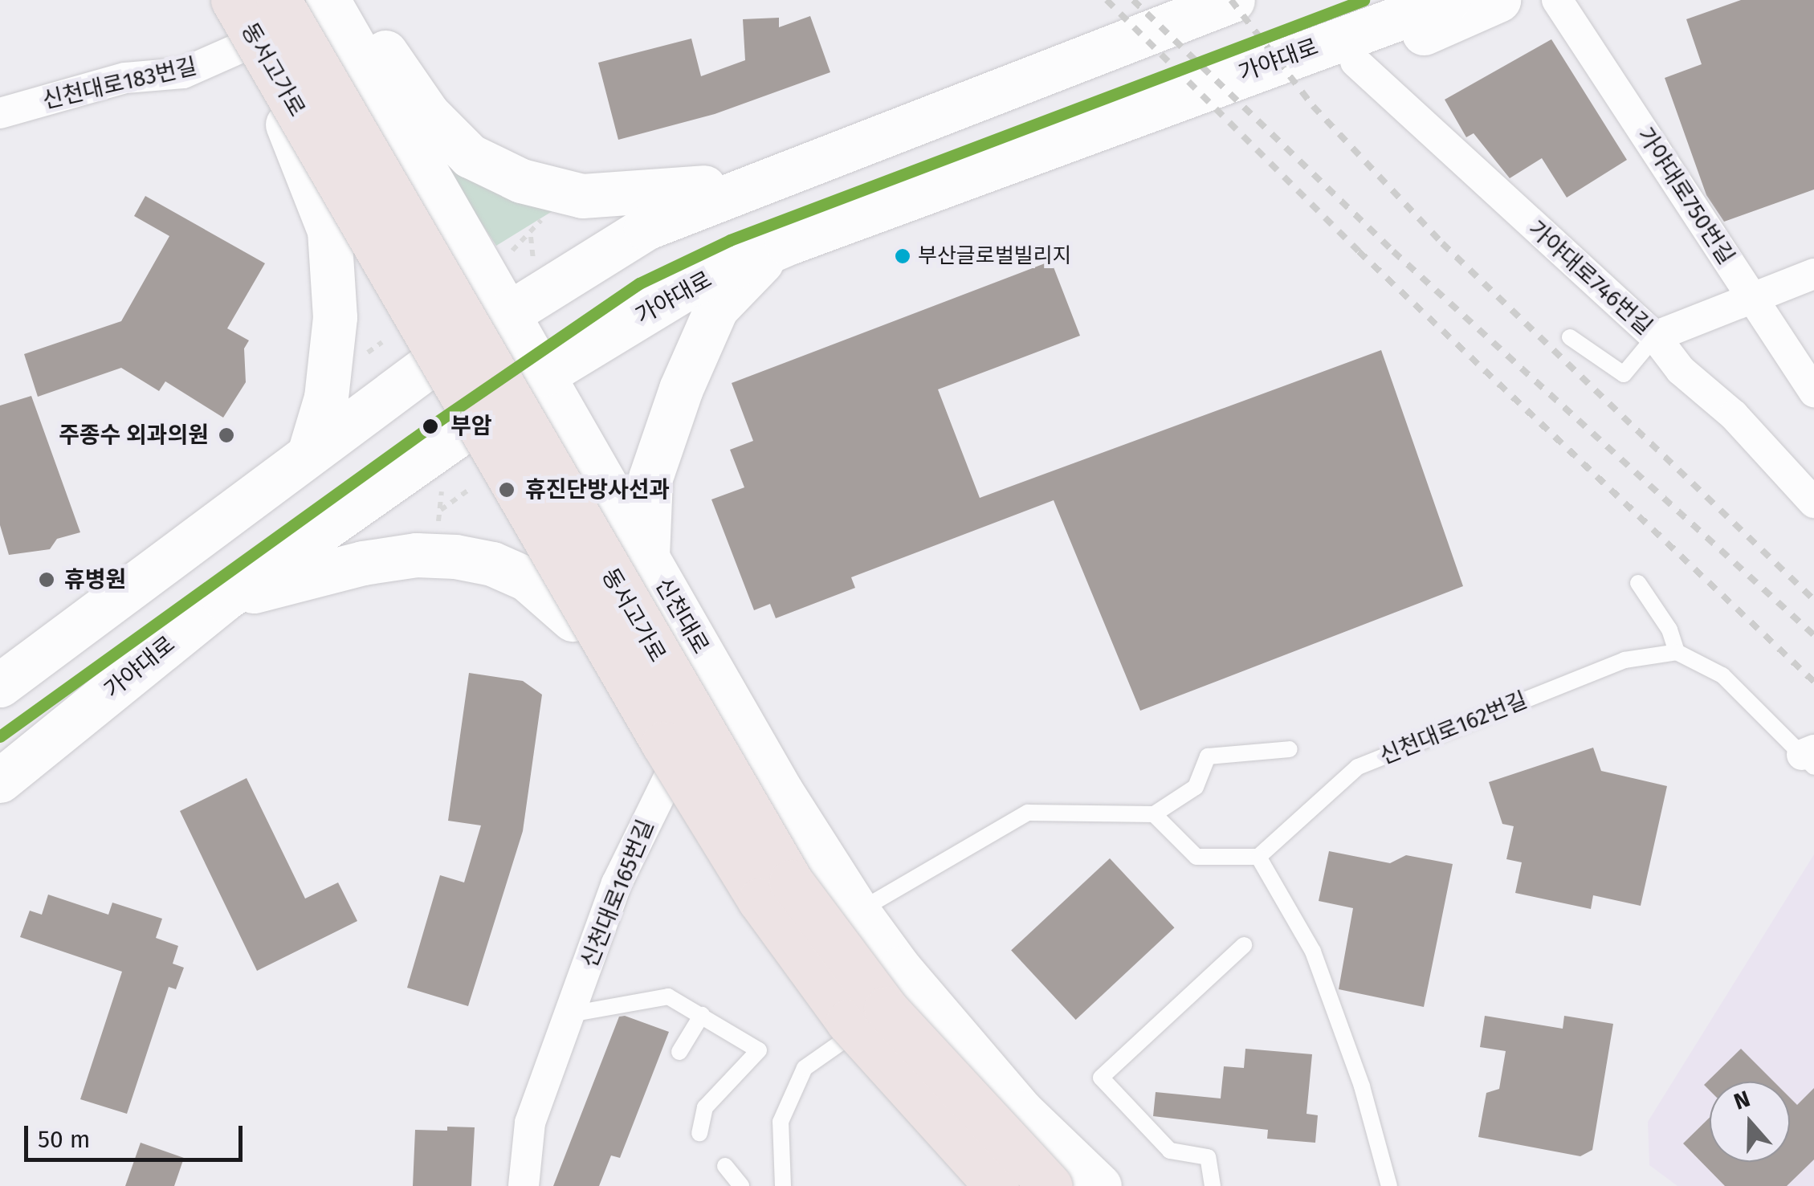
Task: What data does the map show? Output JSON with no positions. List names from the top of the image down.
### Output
{
  "streets": {
    "highway": ["동서고가로"],
    "main road": ["가야대로", "신천대로"],
    "street": [
      "신천대로183번길",
      "가야대로750번길",
      "가야대로746번길",
      "신천대로165번길"
    ],
    "lane": ["신천대로162번길"]
  },
  "crossings": [
    ["가야대로", "신천대로"]
  ],
  "places": [
    "부산글로벌빌리지",
    "부암",
    "주종수 외과의원",
    "휴진단방사선과",
    "휴병원"
  ],
  "scale_bar": "50 m",
  "north": "top"
}
